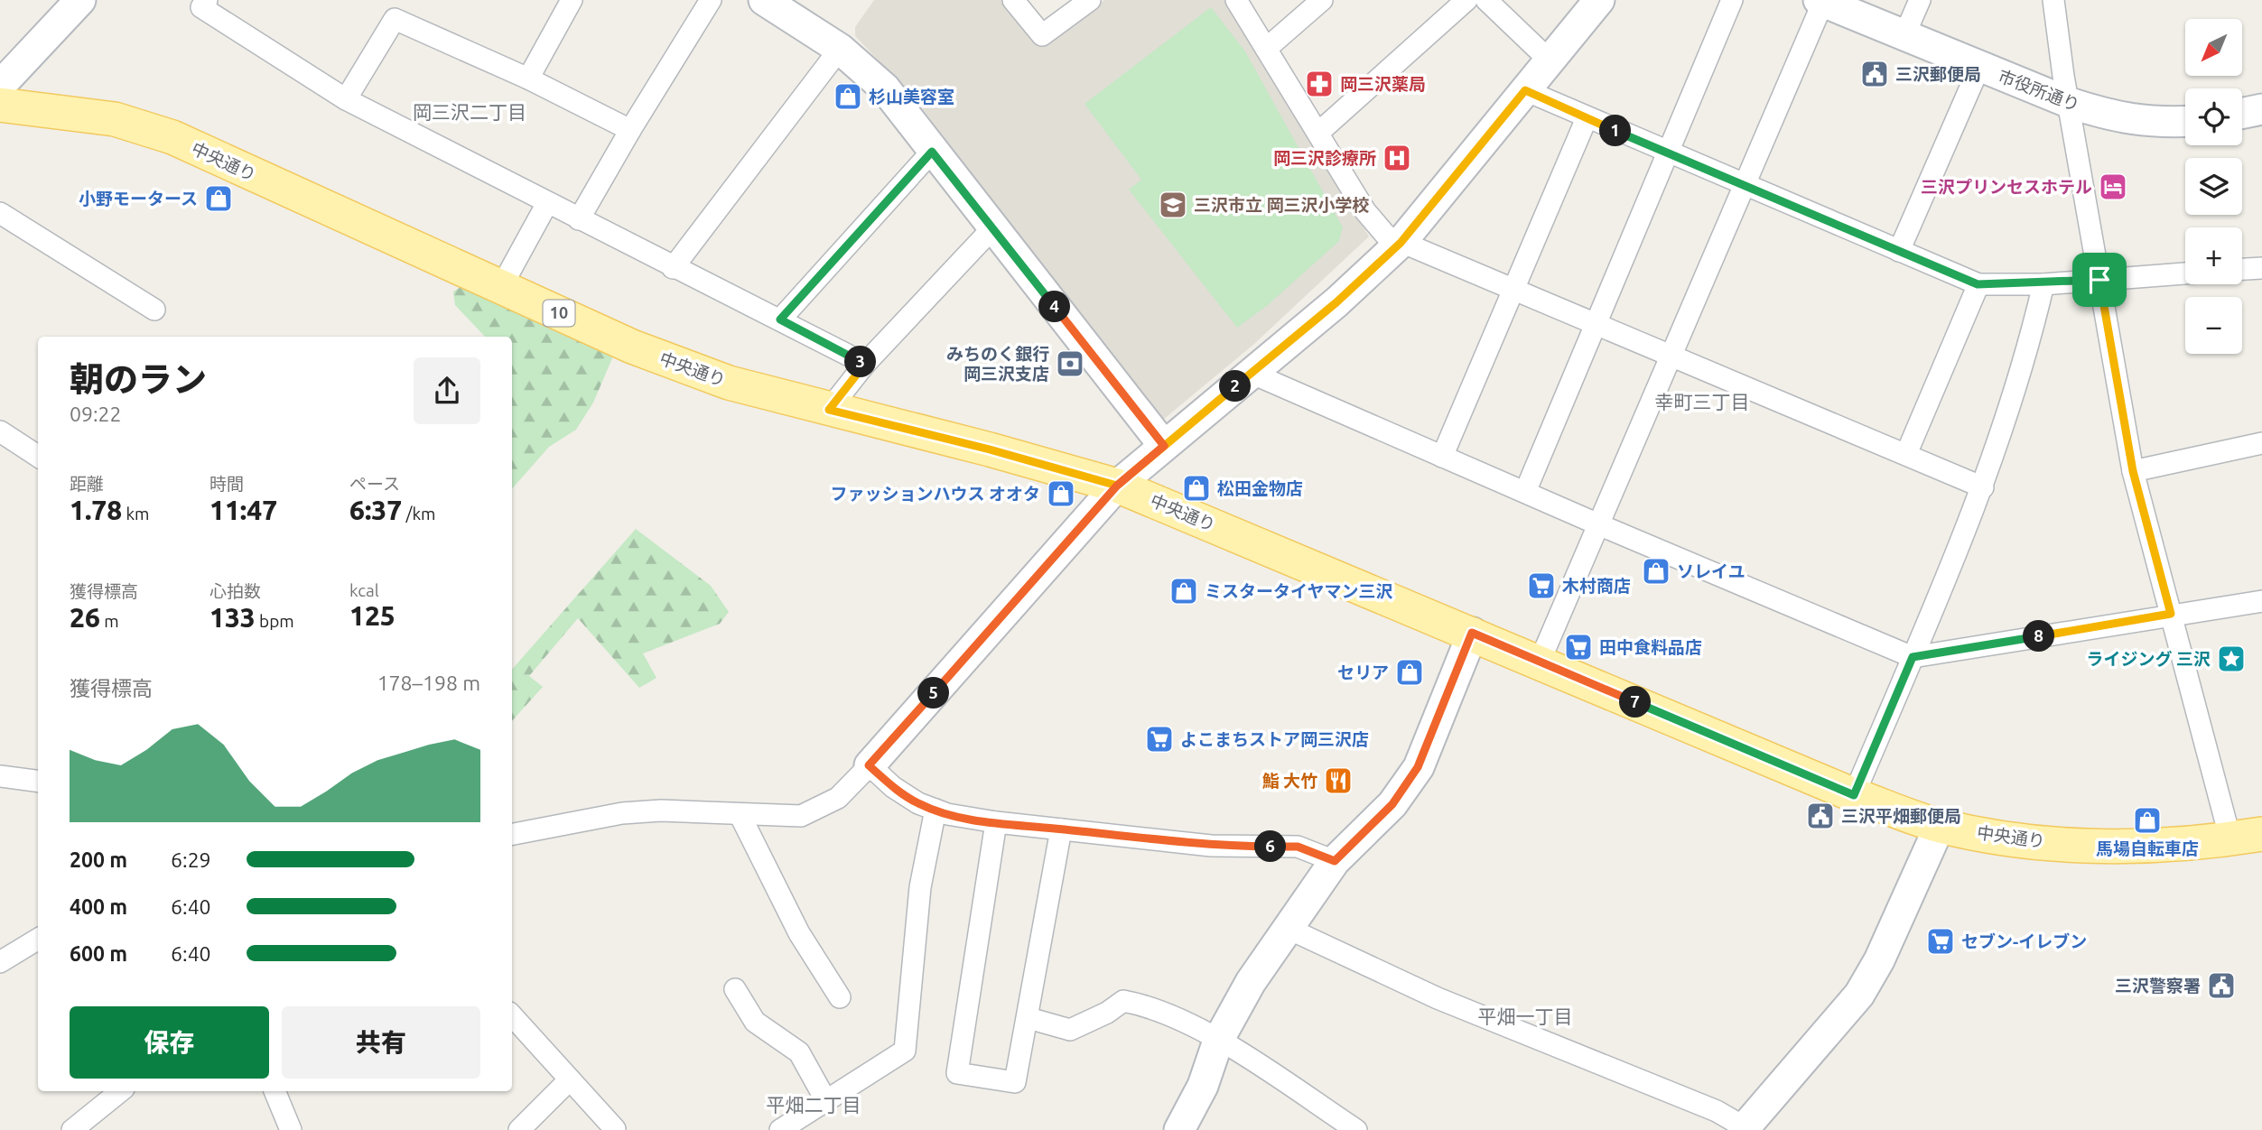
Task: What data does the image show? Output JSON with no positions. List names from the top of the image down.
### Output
{
  "streets": {
    "main road": ["中央通り", "10"],
    "street": ["市役所通り"]
  },
  "districts": [
    "岡三沢二丁目",
    "幸町三丁目",
    "平畑一丁目",
    "平畑二丁目"
  ],
  "places": {
    "public building": ["三沢郵便局", "三沢平畑郵便局", "三沢警察署"],
    "pharmacy": ["岡三沢薬局"],
    "shop": [
      "杉山美容室",
      "小野モータース",
      "松田金物店",
      "ファッションハウス オオタ",
      "ソレイユ",
      "ミスタータイヤマン三沢",
      "セリア",
      "馬場自転車店"
    ],
    "hospital": ["岡三沢診療所"],
    "hotel": ["三沢プリンセスホテル"],
    "school or university": ["三沢市立 岡三沢小学校"],
    "bank": ["みちのく銀行 岡三沢支店"],
    "supermarket": [
      "木村商店",
      "田中食料品店",
      "よこまちストア岡三沢店",
      "セブン-イレブン"
    ],
    "place": ["ライジング 三沢"],
    "restaurant": ["鮨 大竹"]
  },
  "north": "bottom left",
  "page": {
    "map_buttons": ["+", "−"],
    "pins": [
      "1",
      "4",
      "3",
      "2",
      "8",
      "5",
      "7",
      "6"
    ],
    "heading": ["朝のラン", "09:22"],
    "stats": [
      ["距離", "1.78 km"],
      ["時間", "11:47"],
      ["ペース", "6:37 /km"],
      ["獲得標高", "26 m"],
      ["心拍数", "133 bpm"],
      ["kcal", "125"]
    ],
    "chart": ["獲得標高", "178–198 m"],
    "list": [
      {
        "name": "200 m",
        "note": "6:29"
      },
      {
        "name": "400 m",
        "note": "6:40"
      },
      {
        "name": "600 m",
        "note": "6:40"
      }
    ],
    "buttons": ["保存", "共有"]
  }
}
